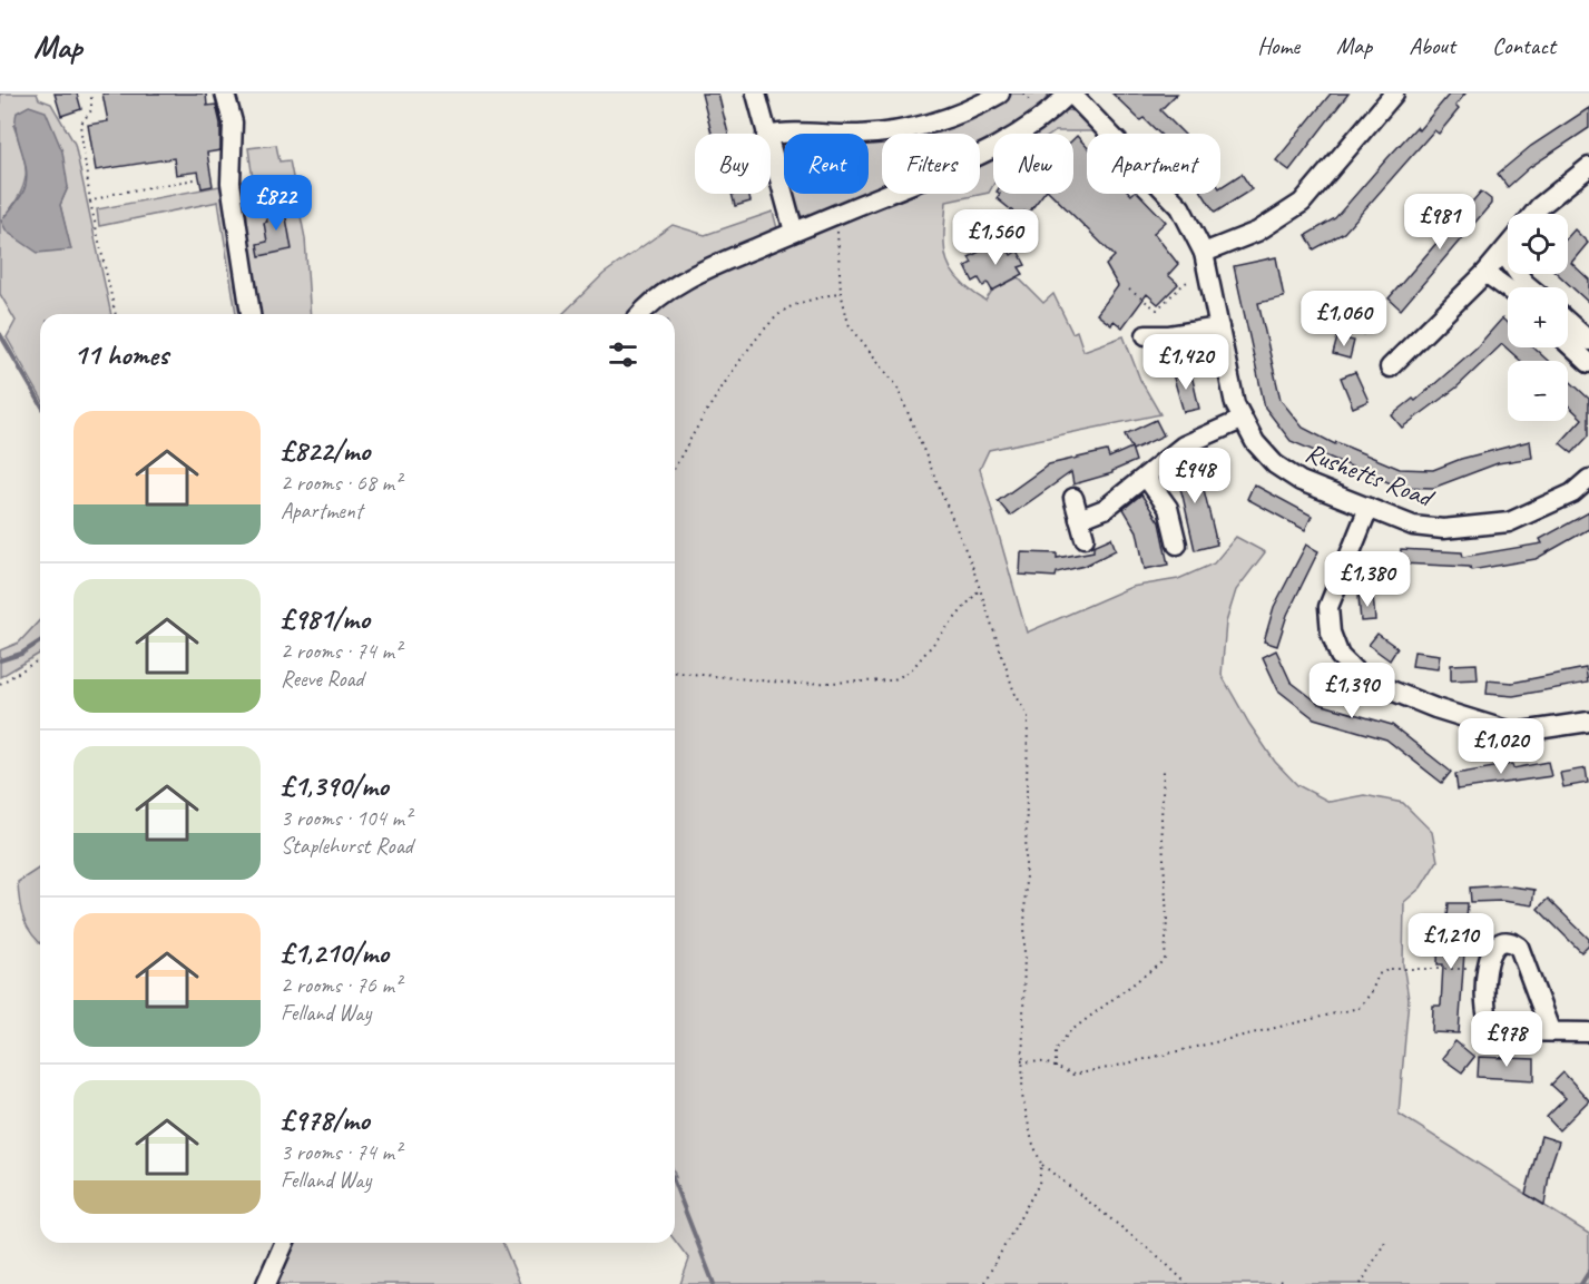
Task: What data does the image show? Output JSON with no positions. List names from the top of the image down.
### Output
{
  "streets": {
    "street": ["Rushetts Road"]
  },
  "page": {
    "header": "Map",
    "nav": [
      "Home",
      "Map",
      "About",
      "Contact"
    ],
    "chip": [
      "Buy",
      "Rent",
      "Filters",
      "New",
      "Apartment"
    ],
    "price": [
      "£822",
      "£981",
      "£1,560",
      "£1,060",
      "£1,420",
      "£948",
      "£1,380",
      "£1,390",
      "£1,020",
      "£1,210",
      "£978"
    ],
    "map_buttons": ["+", "−"],
    "heading": "11 homes",
    "list": [
      {
        "name": "£822/mo",
        "note": "2 rooms · 68 m² · Apartment"
      },
      {
        "name": "£981/mo",
        "note": "2 rooms · 74 m² · Reeve Road"
      },
      {
        "name": "£1,390/mo",
        "note": "3 rooms · 104 m² · Staplehurst Road"
      },
      {
        "name": "£1,210/mo",
        "note": "2 rooms · 76 m² · Felland Way"
      },
      {
        "name": "£978/mo",
        "note": "3 rooms · 74 m² · Felland Way"
      }
    ]
  }
}
